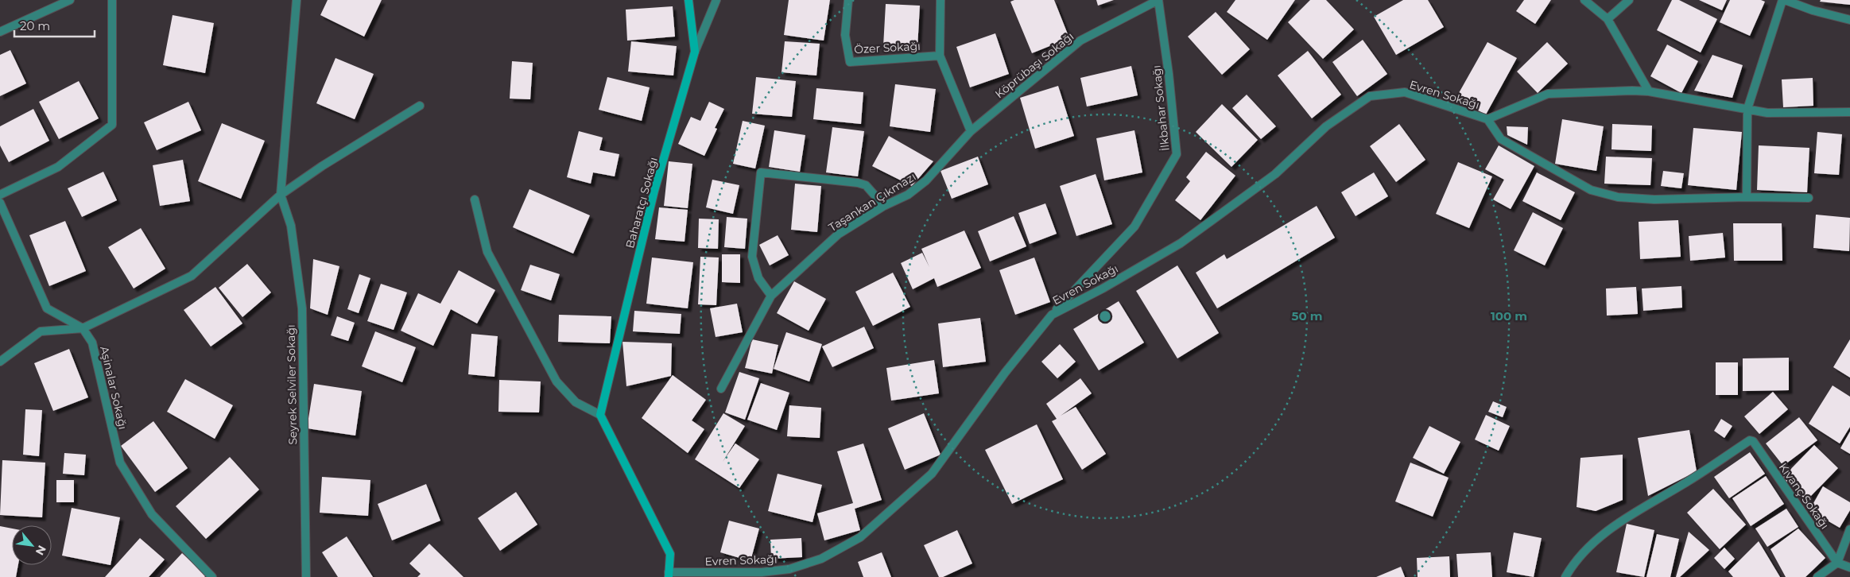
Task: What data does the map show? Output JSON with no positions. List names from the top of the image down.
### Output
{
  "streets": {
    "street": [
      "Özer Sokağı",
      "Köprübaşı Sokağı",
      "Evren Sokağı",
      "İlkbahar Sokağı",
      "Taşankan Çıkmazı",
      "Baharatçı Sokağı",
      "Seyrek Selviler Sokağı",
      "Aşinalar Sokağı",
      "Kıvanç Sokağı"
    ]
  },
  "crossings": [
    ["Köprübaşı Sokağı", "İlkbahar Sokağı"],
    ["Köprübaşı Sokağı", "Taşankan Çıkmazı"],
    ["Evren Sokağı", "İlkbahar Sokağı"]
  ],
  "scale_bar": "20 m",
  "north": "bottom right",
  "rings": ["50 m", "100 m"]
}
